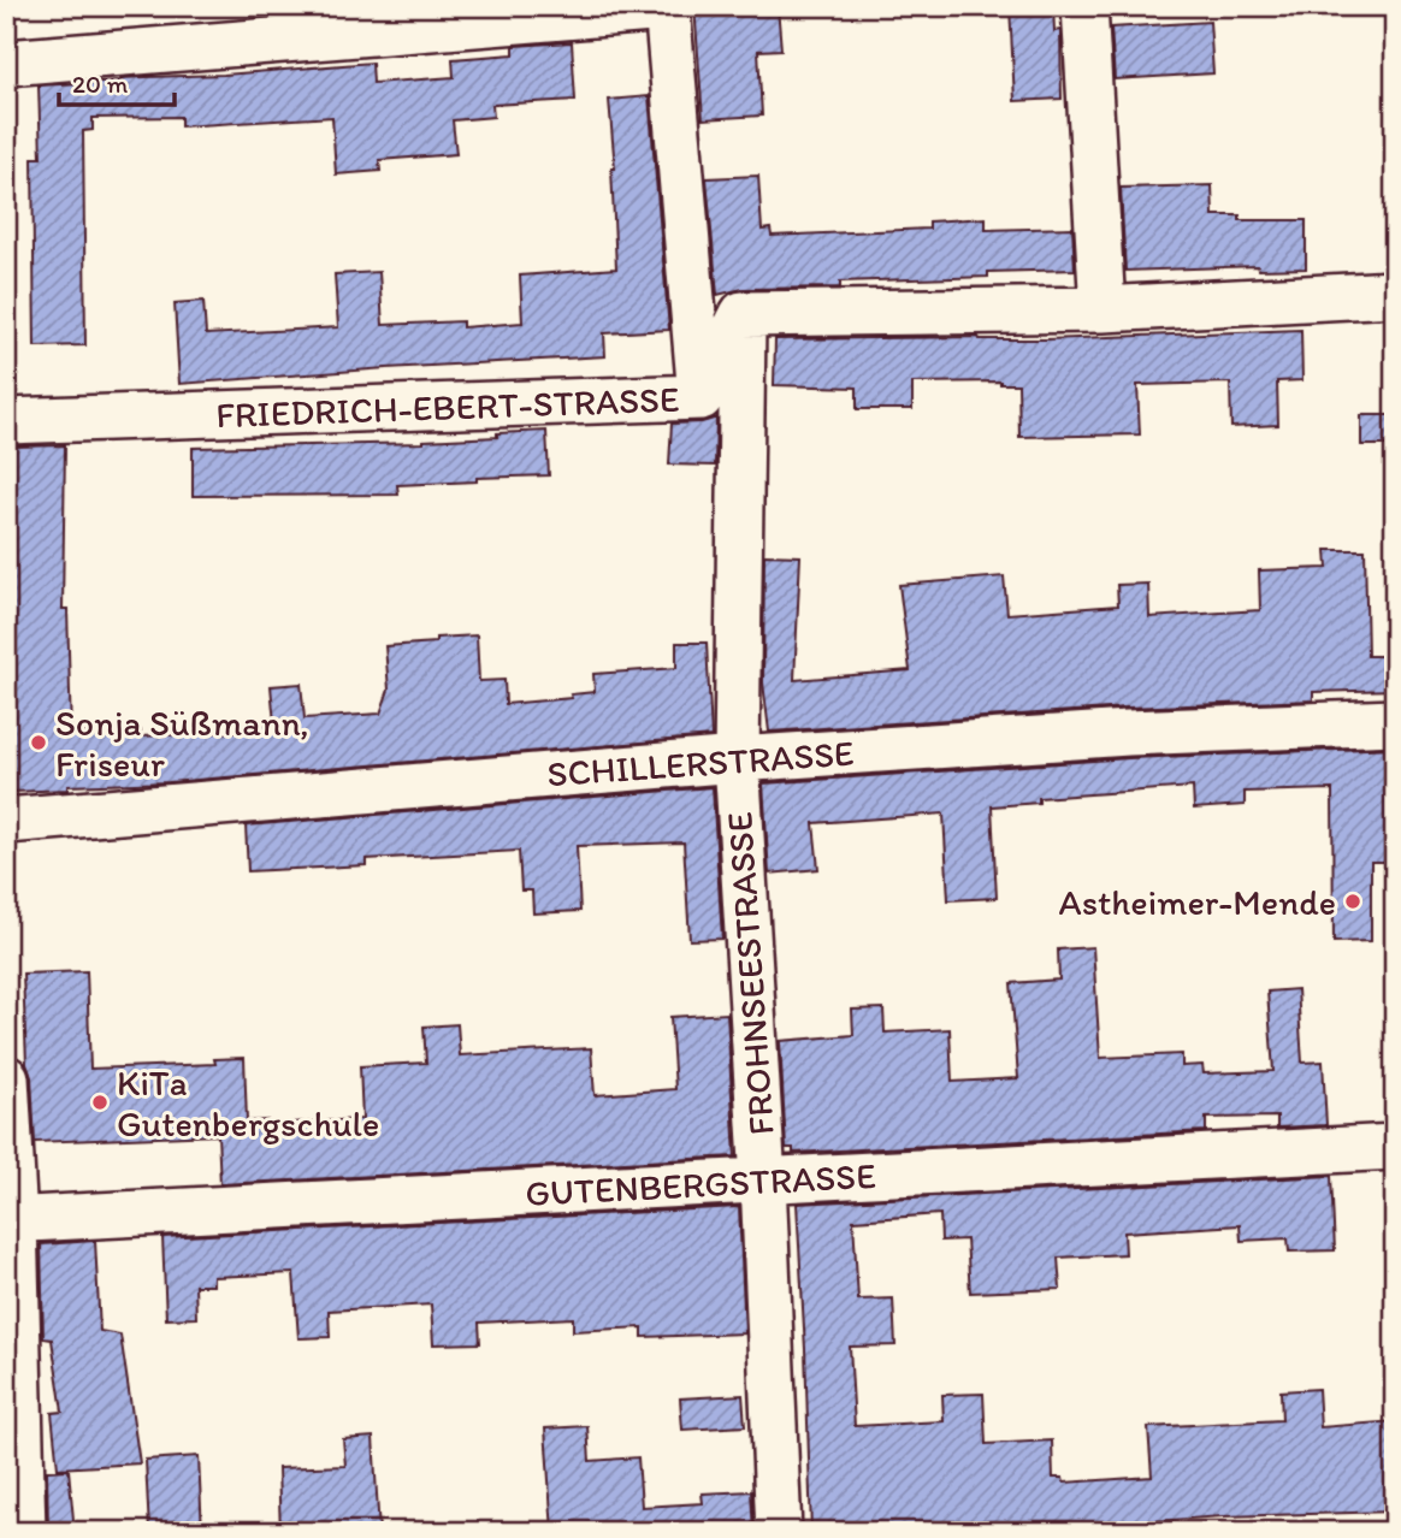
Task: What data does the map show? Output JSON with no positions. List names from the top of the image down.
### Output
{
  "streets": {
    "street": [
      "FRIEDRICH-EBERT-STRASSE",
      "SCHILLERSTRASSE",
      "FROHNSEESTRASSE",
      "GUTENBERGSTRASSE"
    ]
  },
  "crossings": [
    ["FRIEDRICH-EBERT-STRASSE", "FROHNSEESTRASSE"],
    ["SCHILLERSTRASSE", "FROHNSEESTRASSE"],
    ["FROHNSEESTRASSE", "GUTENBERGSTRASSE"]
  ],
  "places": ["Sonja Süßmann, Friseur", "Astheimer-Mende", "KiTa Gutenbergschule"],
  "scale_bar": "20 m"
}
